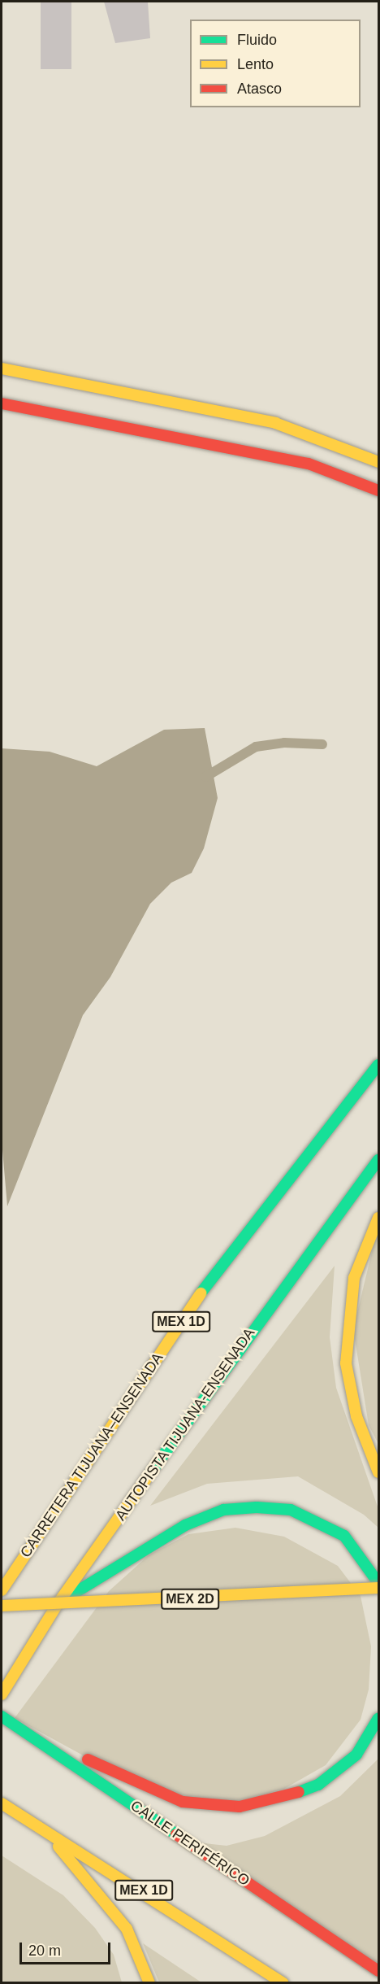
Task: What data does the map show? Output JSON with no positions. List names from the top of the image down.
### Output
{
  "streets": {
    "highway": [
      "MEX 1D",
      "AUTOPISTA TIJUANA-ENSENADA",
      "CARRETERA TIJUANA–ENSENADA",
      "MEX 2D",
      "CALLE PERIFÉRICO"
    ]
  },
  "legend": ["Fluido", "Lento", "Atasco"],
  "scale_bar": "20 m"
}
